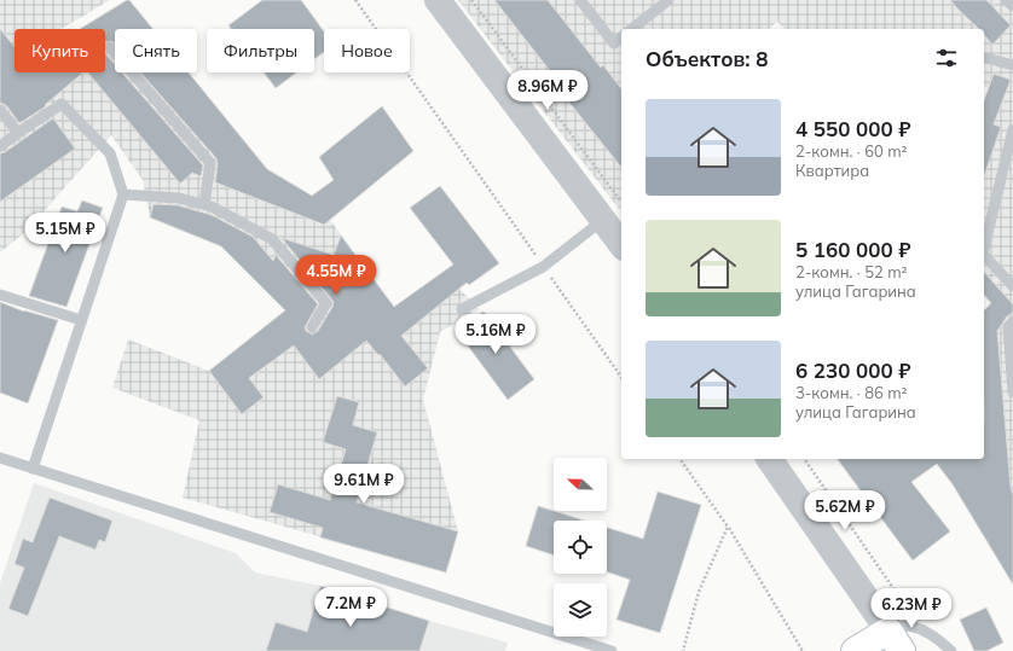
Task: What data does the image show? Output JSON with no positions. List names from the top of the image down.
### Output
{
  "north": "left",
  "page": {
    "chip": [
      "Купить",
      "Снять",
      "Фильтры",
      "Новое"
    ],
    "heading": "Объектов: 8",
    "price": [
      "8.96M ₽",
      "5.15M ₽",
      "4.55M ₽",
      "5.16M ₽",
      "9.61M ₽",
      "5.62M ₽",
      "7.2M ₽",
      "6.23M ₽"
    ],
    "list": [
      {
        "name": "4 550 000 ₽",
        "note": "2-комн. · 60 m² · Квартира"
      },
      {
        "name": "5 160 000 ₽",
        "note": "2-комн. · 52 m² · улица Гагарина"
      },
      {
        "name": "6 230 000 ₽",
        "note": "3-комн. · 86 m² · улица Гагарина"
      }
    ]
  }
}
